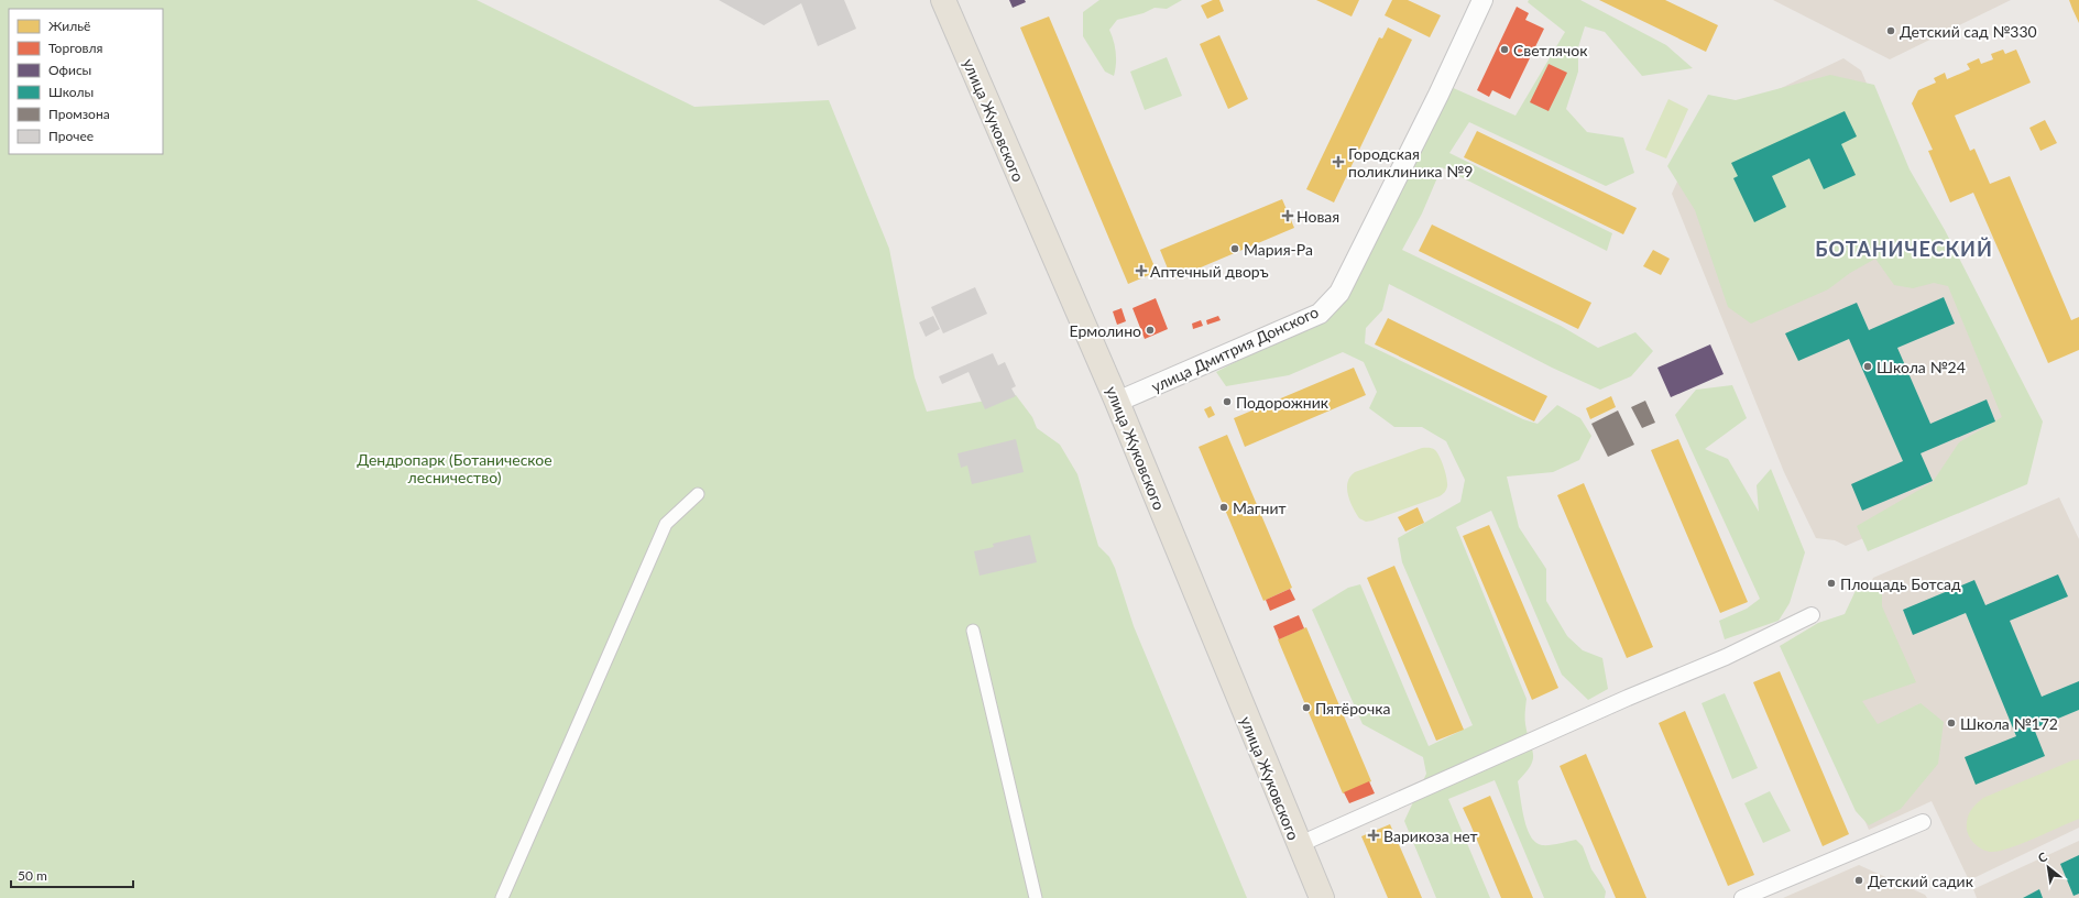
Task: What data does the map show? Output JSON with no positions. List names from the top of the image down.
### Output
{
  "streets": {
    "main road": ["улица Жуковского"],
    "street": ["улица Дмитрия Донского"]
  },
  "crossings": [
    ["улица Жуковского", "улица Дмитрия Донского"]
  ],
  "districts": ["БОТАНИЧЕСКИЙ"],
  "parks": ["Дендропарк (Ботаническое лесничество)"],
  "places": {
    "other": [
      "Детский сад №330",
      "Светлячок",
      "Мария-Ра",
      "Ермолино",
      "Школа №24",
      "Подорожник",
      "Магнит",
      "Площадь Ботсад",
      "Пятёрочка",
      "Школа №172",
      "Детский садик"
    ],
    "health": [
      "Городская поликлиника №9",
      "Новая",
      "Аптечный дворъ",
      "Варикоза нет"
    ]
  },
  "legend": [
    "Жильё",
    "Торговля",
    "Офисы",
    "Школы",
    "Промзона",
    "Прочее"
  ],
  "scale_bar": "50 m",
  "north": "top left"
}
